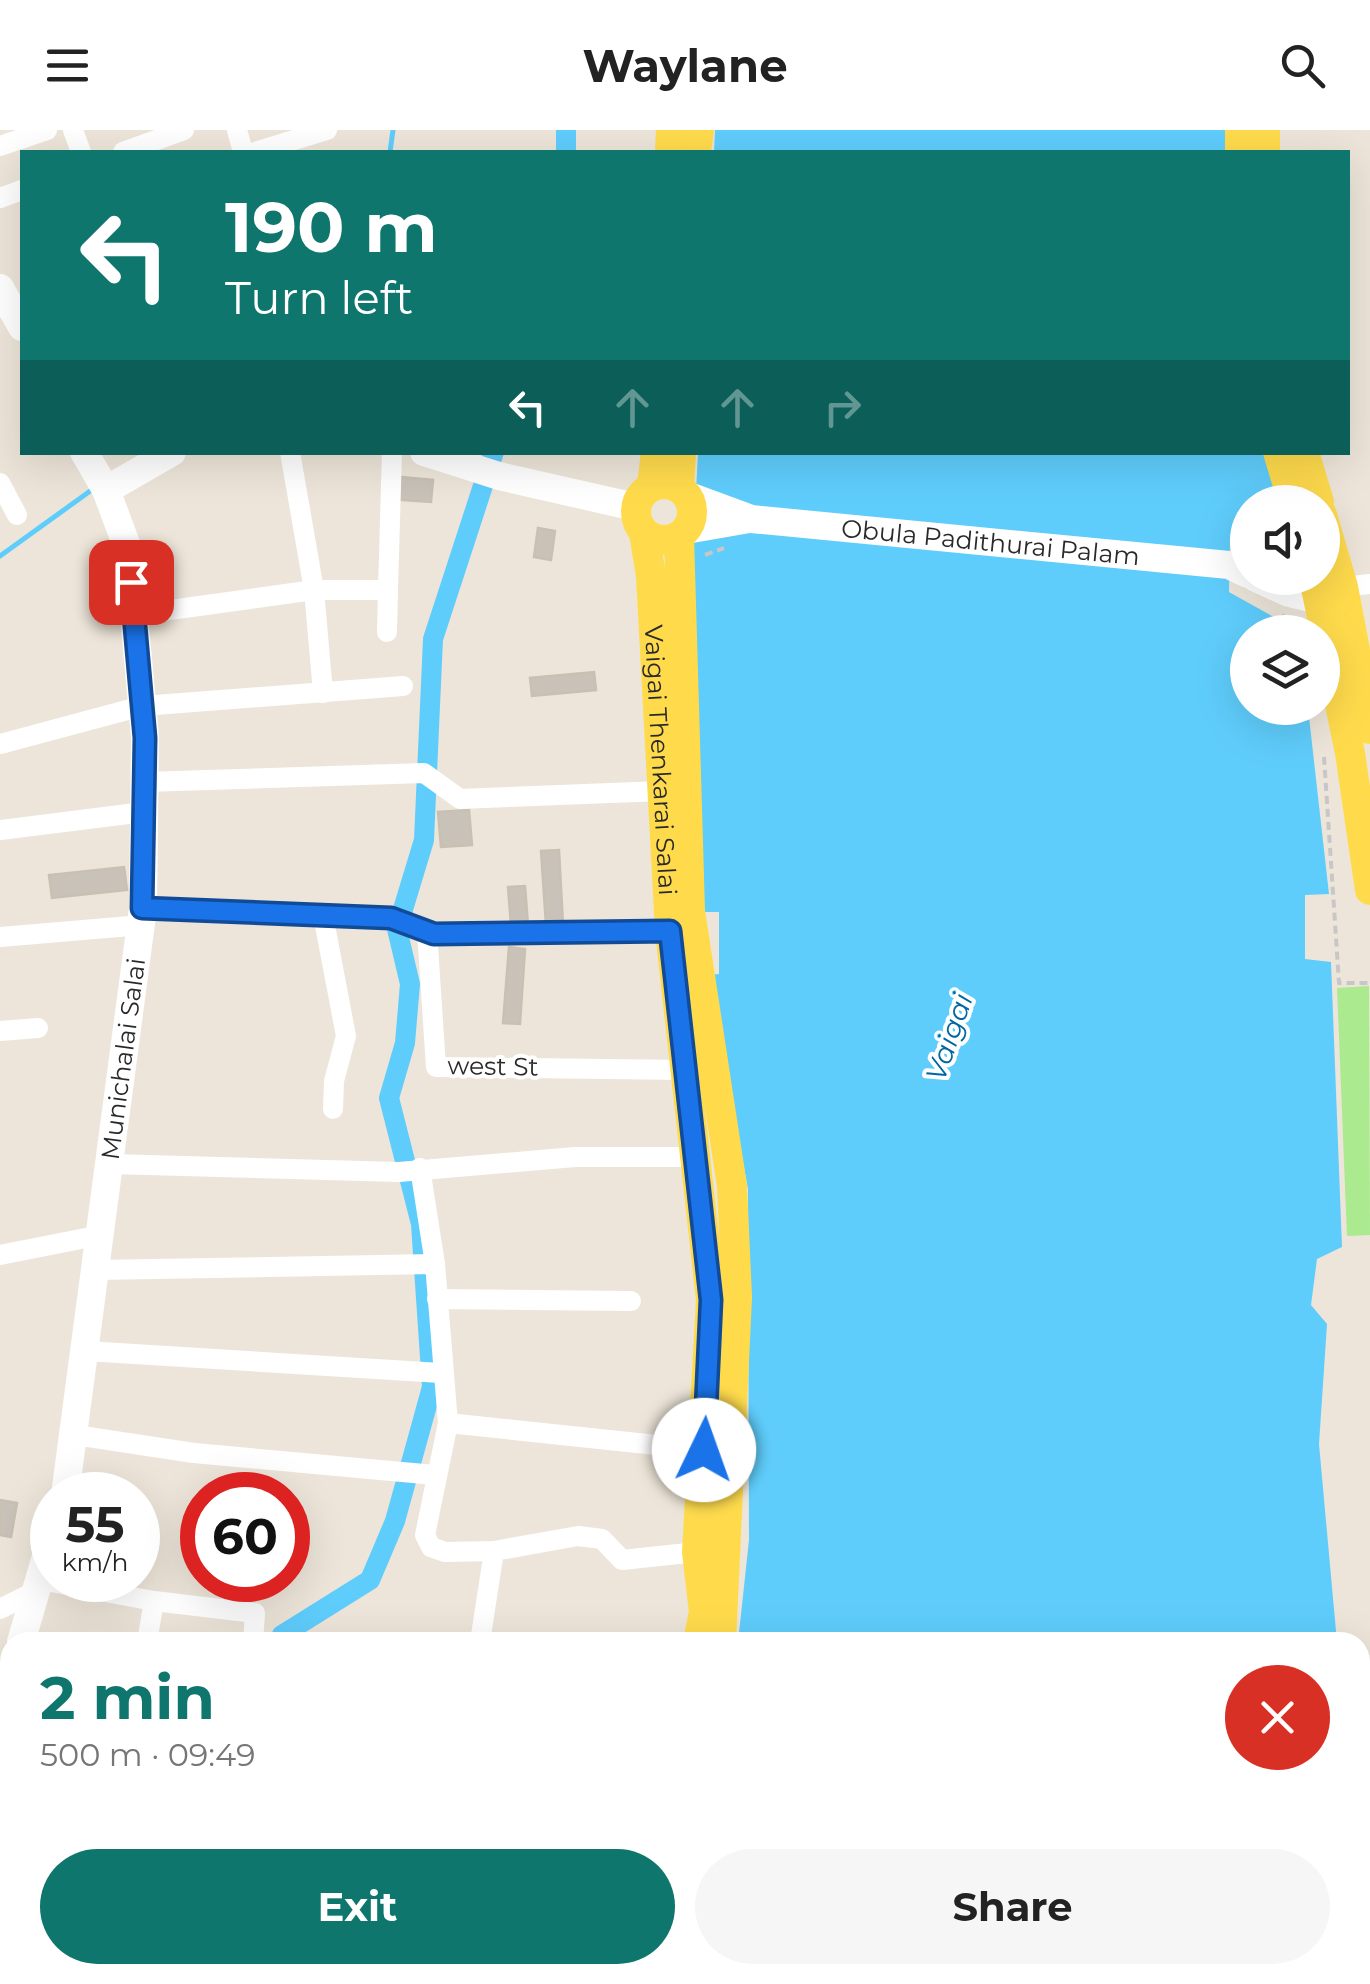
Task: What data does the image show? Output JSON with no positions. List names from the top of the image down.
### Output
{
  "streets": {
    "main road": ["Obula Padithurai Palam", "Vaigai Thenkarai Salai", "Munichalai Salai"],
    "street": ["west St"]
  },
  "crossings": [
    ["Obula Padithurai Palam", "Vaigai Thenkarai Salai"],
    ["Vaigai Thenkarai Salai", "west St"]
  ],
  "water": ["Vaigai"],
  "page": {
    "header": "Waylane",
    "turn": ["190 m", "Turn left"],
    "speed": "55 km/h",
    "limit": "60",
    "heading": ["2 min", "500 m · 09:49"],
    "buttons": ["Exit", "Share"]
  }
}
